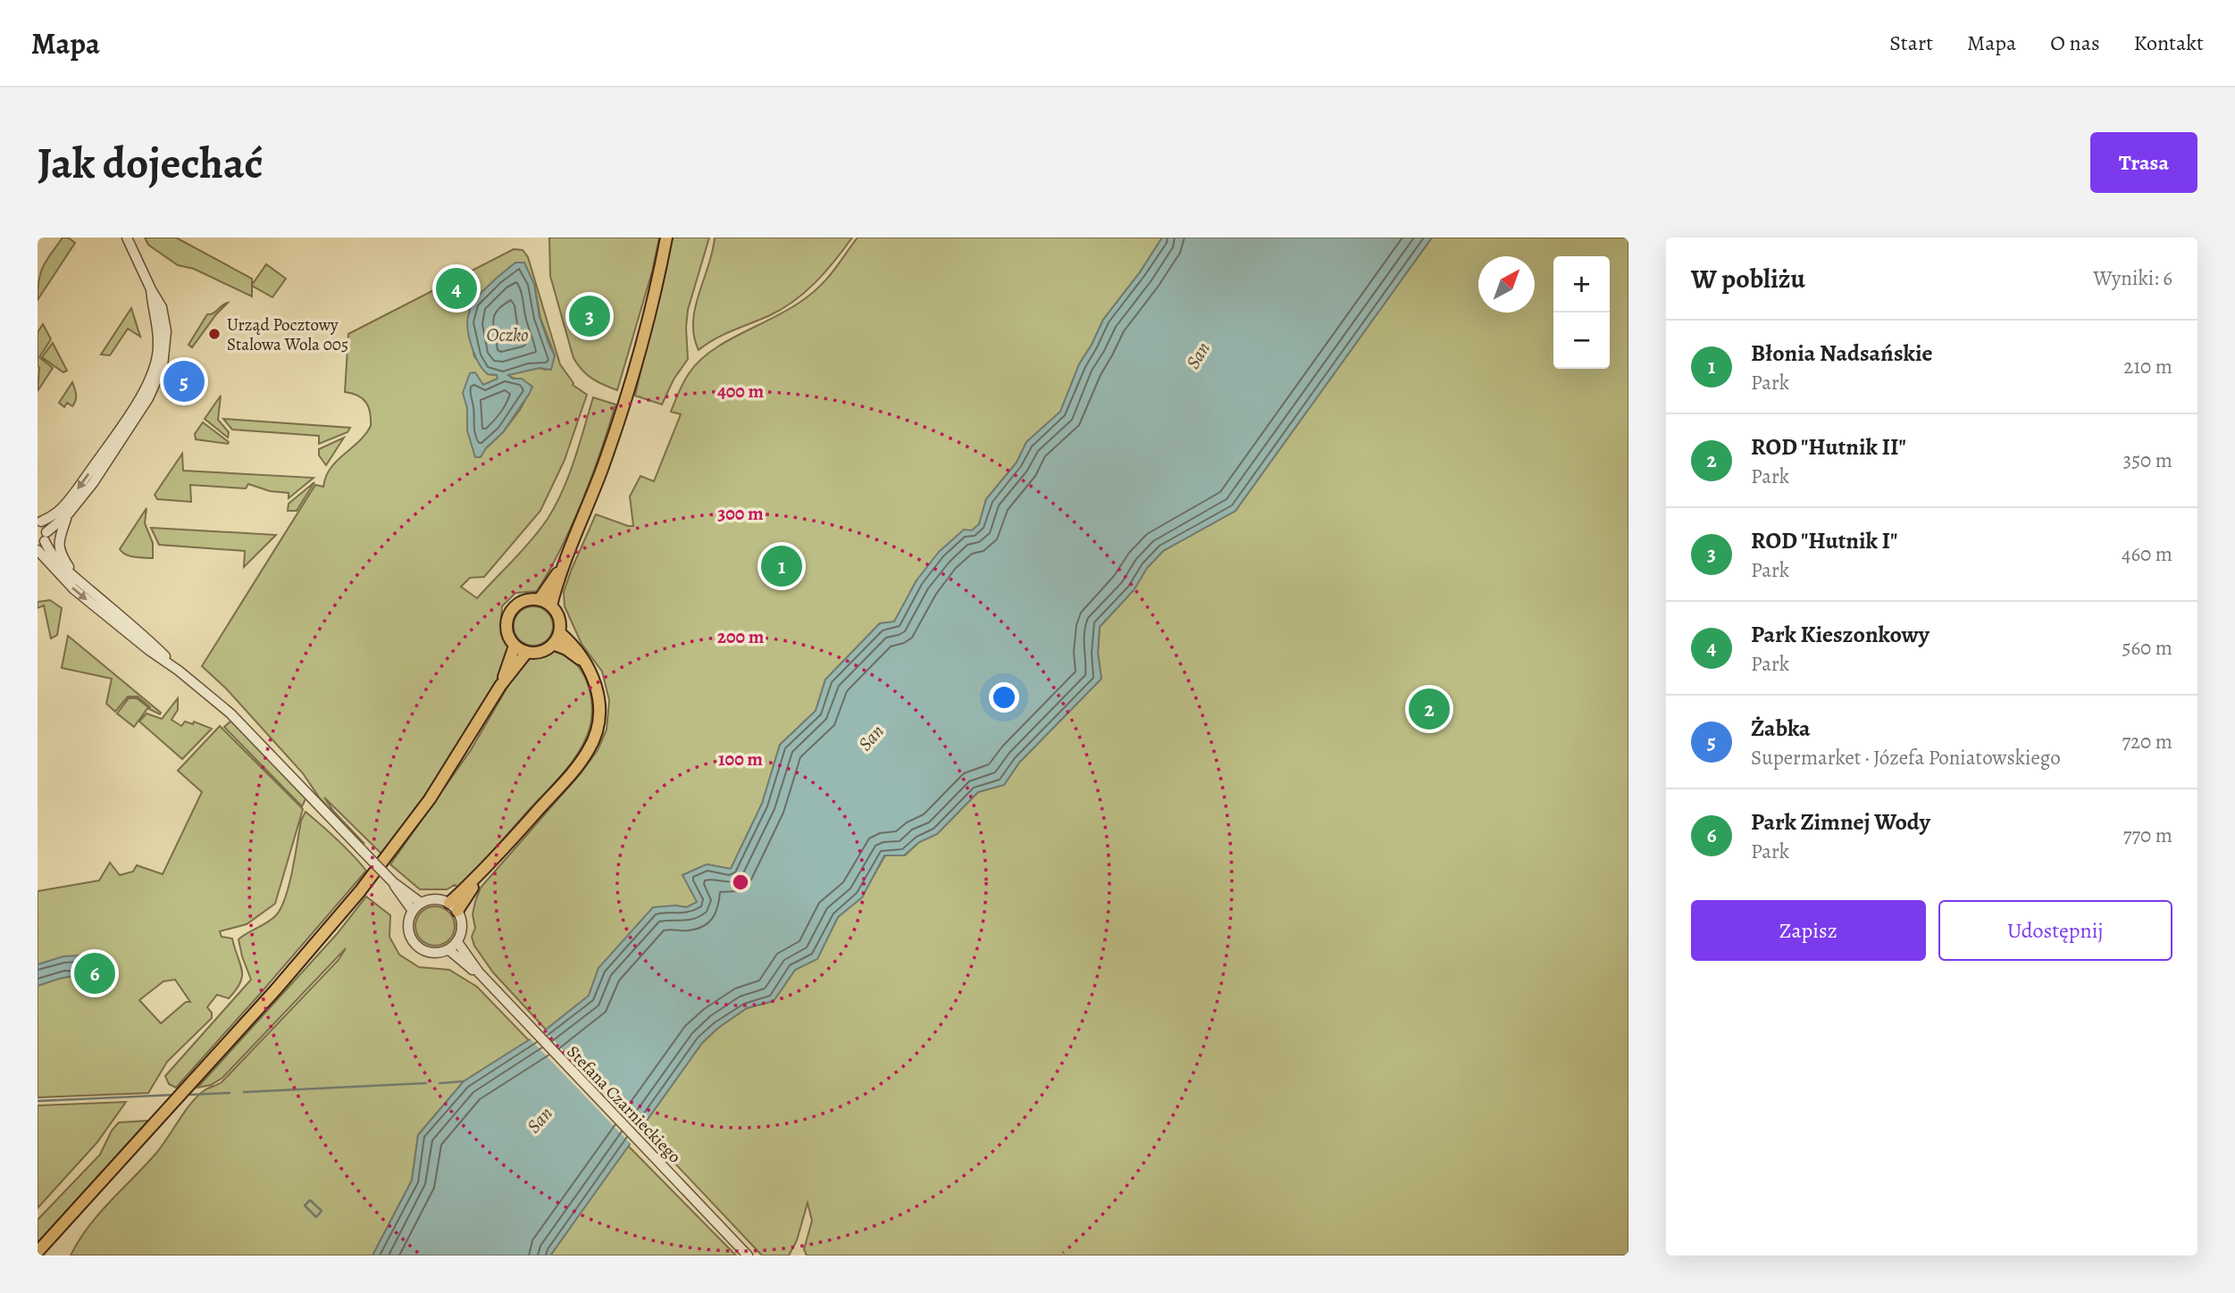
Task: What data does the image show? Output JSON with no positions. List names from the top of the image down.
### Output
{
  "streets": {
    "street": ["Stefana Czarnieckiego"]
  },
  "water": ["Oczko", "San"],
  "places": ["Urząd Pocztowy Stalowa Wola 005"],
  "north": "top right",
  "page": {
    "header": "Mapa",
    "nav": [
      "Start",
      "Mapa",
      "O nas",
      "Kontakt"
    ],
    "buttons": [
      "Trasa",
      ["Zapisz", "Udostępnij"]
    ],
    "title": "Jak dojechać",
    "heading": ["W pobliżu", "Wyniki: 6"],
    "map_buttons": ["+", "−"],
    "pins": [
      "4",
      "3",
      "5",
      "1",
      "2",
      "6"
    ],
    "list": [
      {
        "mark": "1",
        "name": "Błonia Nadsańskie",
        "note": "Park",
        "value": "210 m"
      },
      {
        "mark": "2",
        "name": "ROD \"Hutnik II\"",
        "note": "Park",
        "value": "350 m"
      },
      {
        "mark": "3",
        "name": "ROD \"Hutnik I\"",
        "note": "Park",
        "value": "460 m"
      },
      {
        "mark": "4",
        "name": "Park Kieszonkowy",
        "note": "Park",
        "value": "560 m"
      },
      {
        "mark": "5",
        "name": "Żabka",
        "note": "Supermarket · Józefa Poniatowskiego",
        "value": "720 m"
      },
      {
        "mark": "6",
        "name": "Park Zimnej Wody",
        "note": "Park",
        "value": "770 m"
      }
    ]
  },
  "rings": [
    "400 m",
    "300 m",
    "200 m",
    "100 m"
  ]
}
